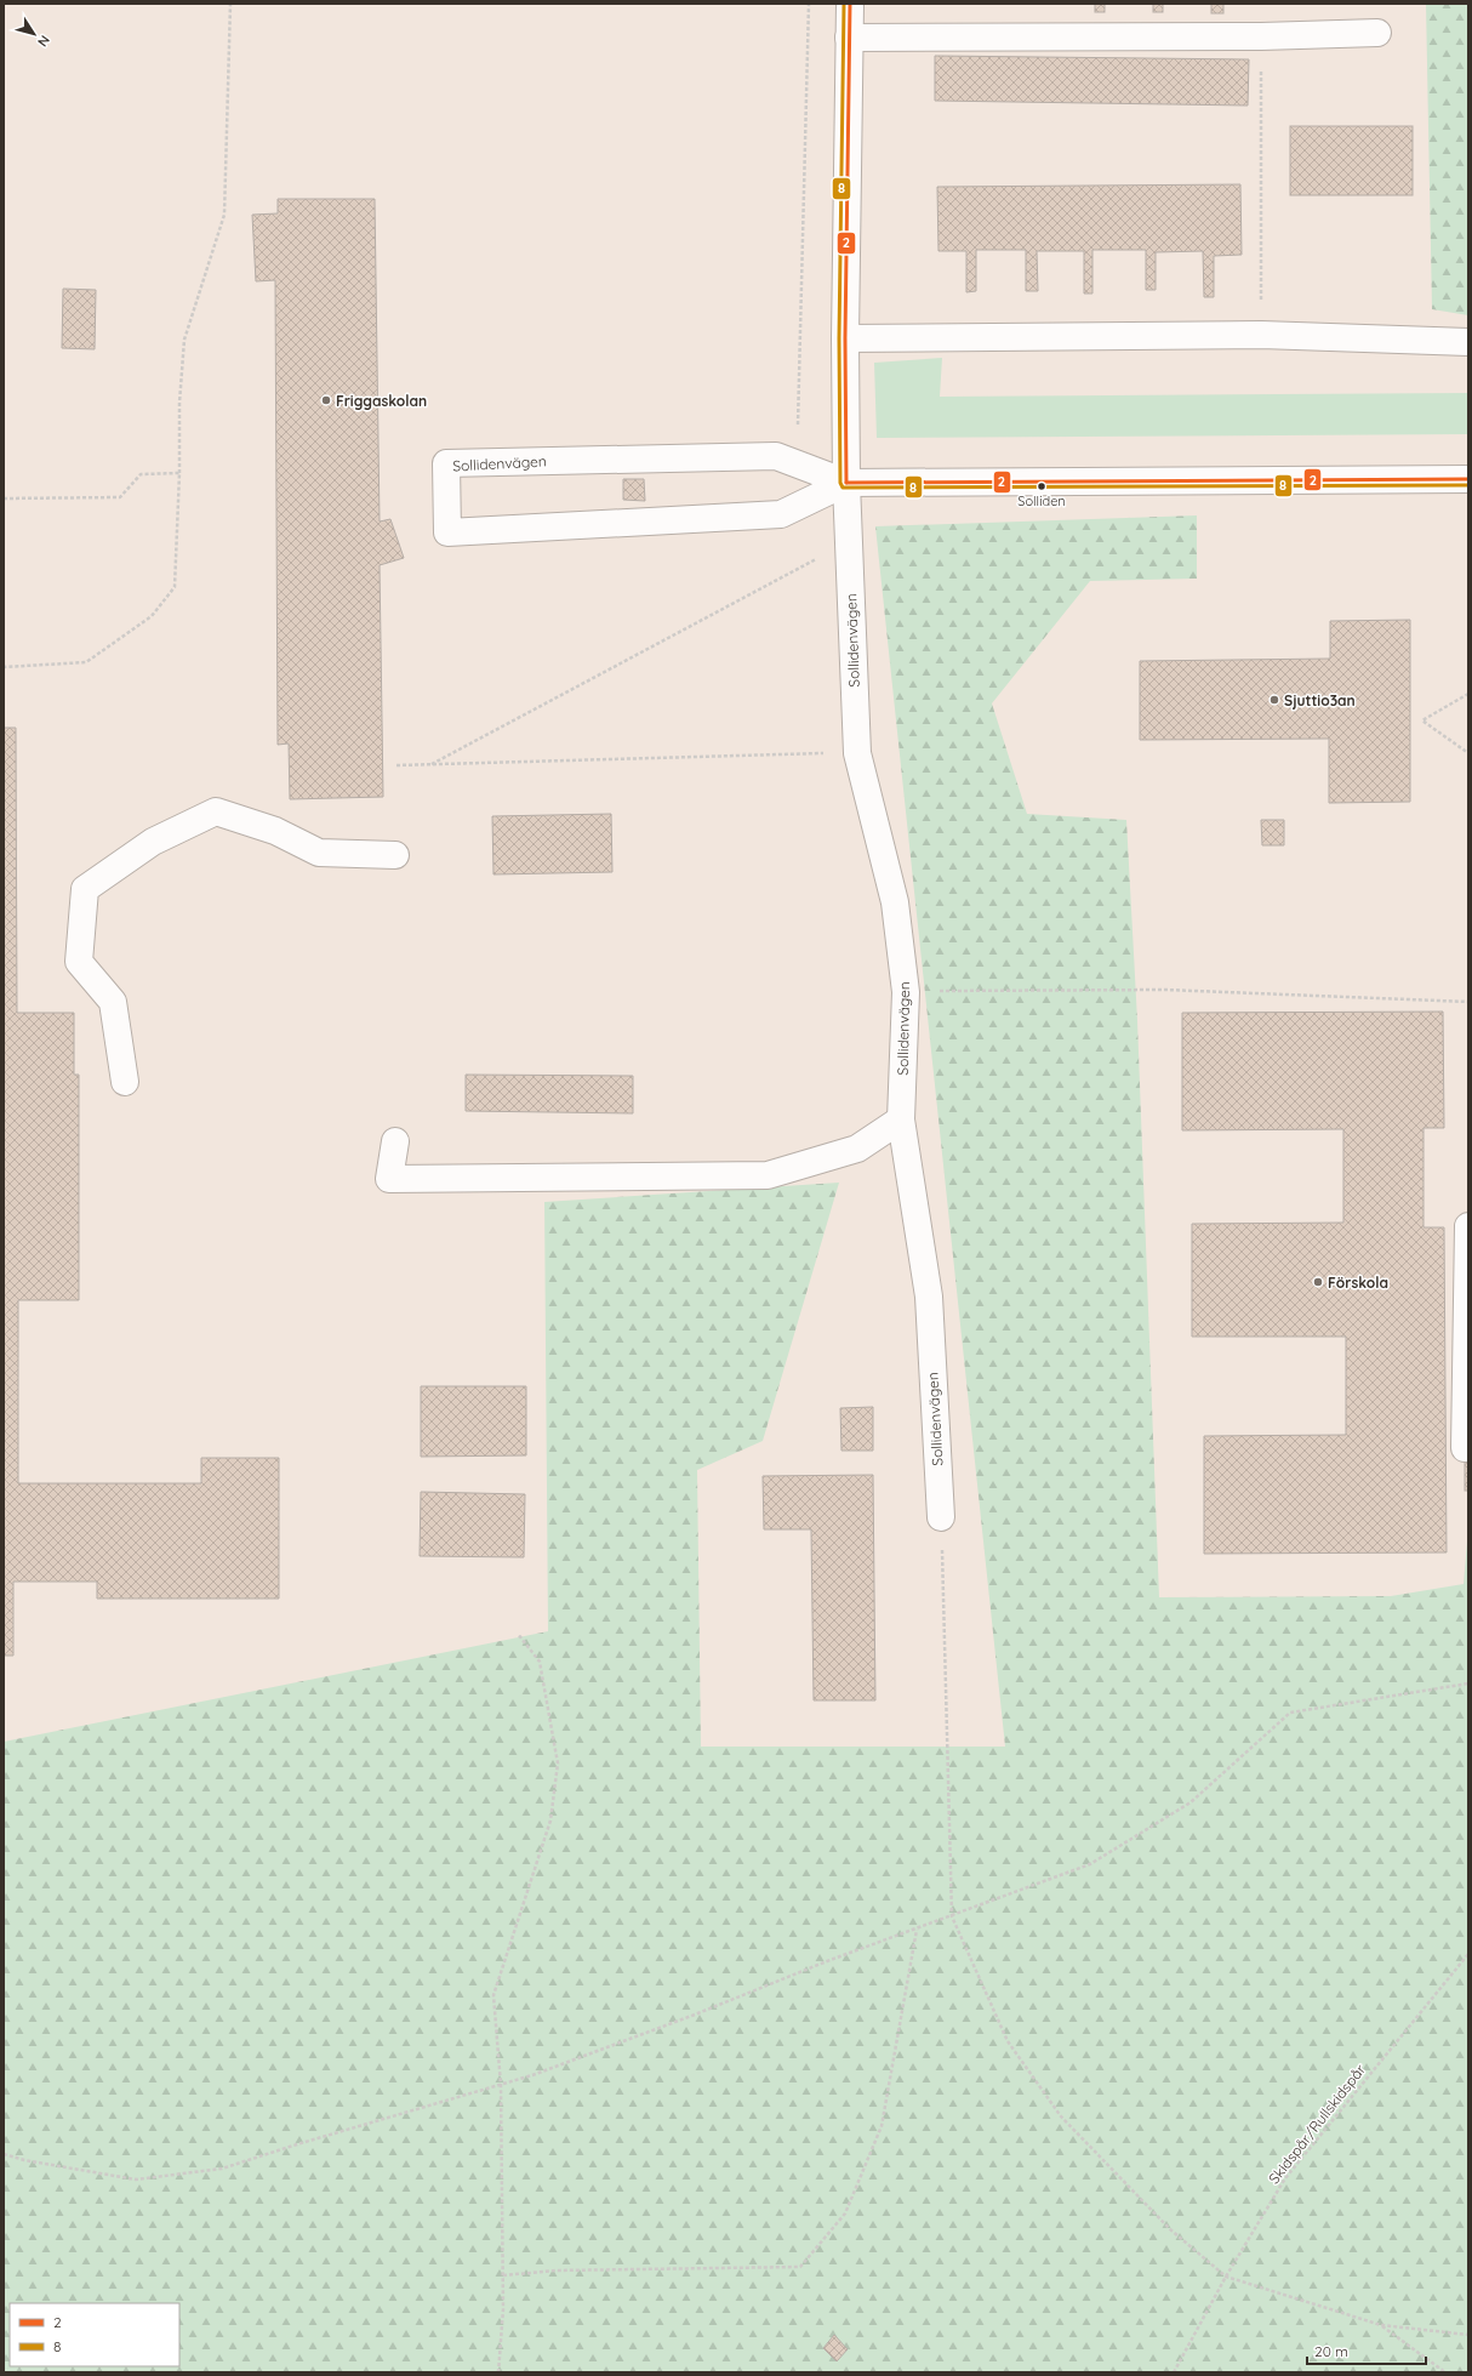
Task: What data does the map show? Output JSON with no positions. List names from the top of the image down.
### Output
{
  "streets": {
    "street": ["Sollidenvägen"],
    "path": ["Skidspår/Rullskidspår"]
  },
  "places": [
    "Friggaskolan",
    "Solliden",
    "Sjuttio3an",
    "Förskola"
  ],
  "lines": ["transit line 2", "transit line 8"],
  "legend": ["2", "8"],
  "scale_bar": "20 m",
  "north": "bottom right"
}
